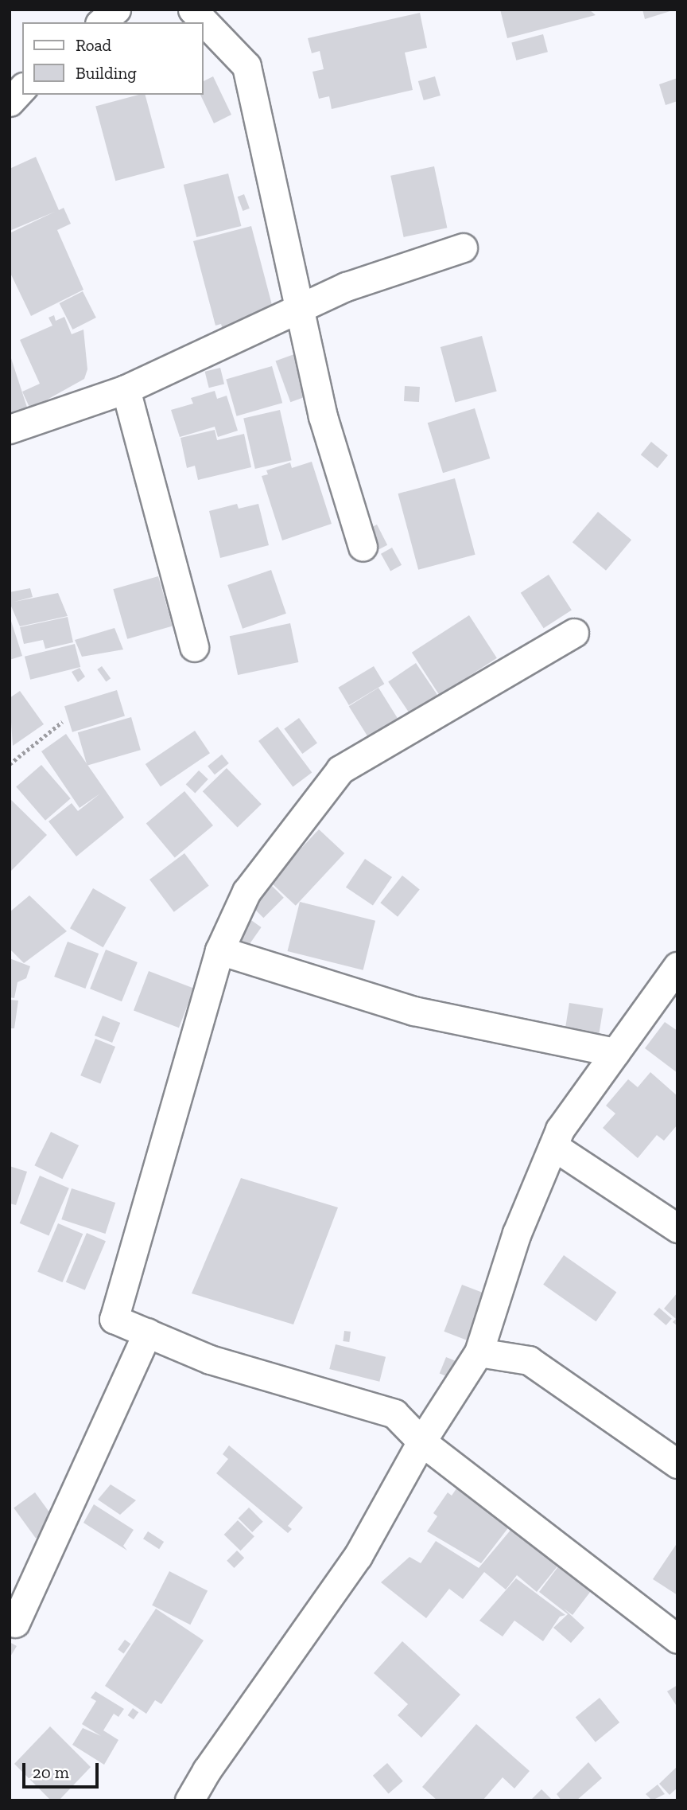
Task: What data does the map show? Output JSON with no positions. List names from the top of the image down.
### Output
{
  "legend": ["Road", "Building"],
  "scale_bar": "20 m"
}
